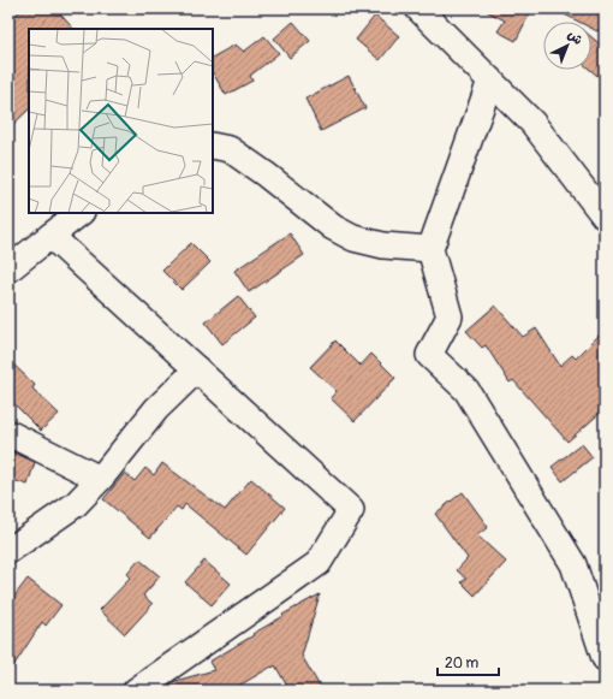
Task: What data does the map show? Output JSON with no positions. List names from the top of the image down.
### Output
{
  "scale_bar": "20 m",
  "north": "top right"
}
